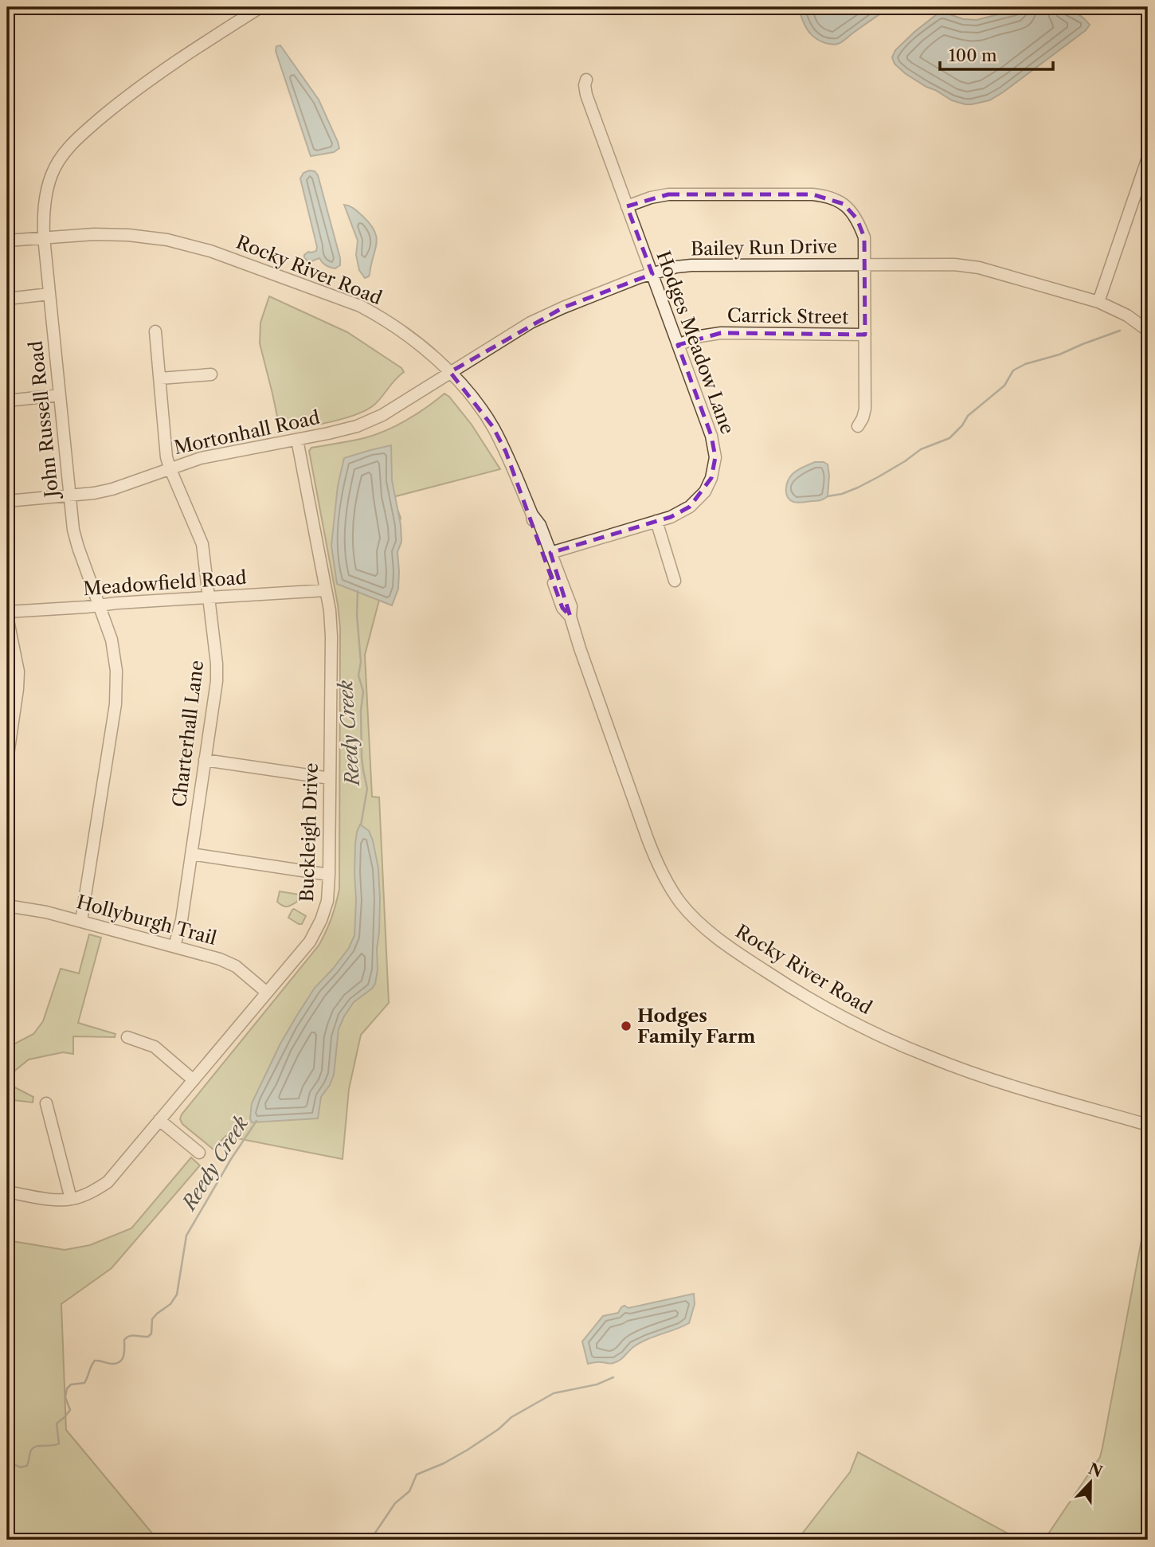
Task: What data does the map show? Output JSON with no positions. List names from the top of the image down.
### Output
{
  "streets": {
    "street": [
      "Bailey Run Drive",
      "Rocky River Road",
      "Carrick Street",
      "Hodges Meadow Lane",
      "John Russell Road",
      "Mortonhall Road",
      "Meadowfield Road",
      "Charterhall Lane",
      "Buckleigh Drive",
      "Hollyburgh Trail"
    ]
  },
  "crossings": [
    ["Bailey Run Drive", "Rocky River Road"],
    ["Bailey Run Drive", "Hodges Meadow Lane"],
    ["Bailey Run Drive", "Mortonhall Road"],
    ["Rocky River Road", "Hodges Meadow Lane"],
    ["Rocky River Road", "John Russell Road"],
    ["Rocky River Road", "Mortonhall Road"],
    ["Carrick Street", "Hodges Meadow Lane"],
    ["John Russell Road", "Mortonhall Road"],
    ["John Russell Road", "Meadowfield Road"],
    ["John Russell Road", "Hollyburgh Trail"],
    ["Mortonhall Road", "Charterhall Lane"],
    ["Mortonhall Road", "Buckleigh Drive"],
    ["Meadowfield Road", "Charterhall Lane"],
    ["Meadowfield Road", "Buckleigh Drive"],
    ["Charterhall Lane", "Hollyburgh Trail"],
    ["Buckleigh Drive", "Hollyburgh Trail"]
  ],
  "water": ["Reedy Creek"],
  "places": ["Hodges Family Farm"],
  "scale_bar": "100 m",
  "north": "top"
}
